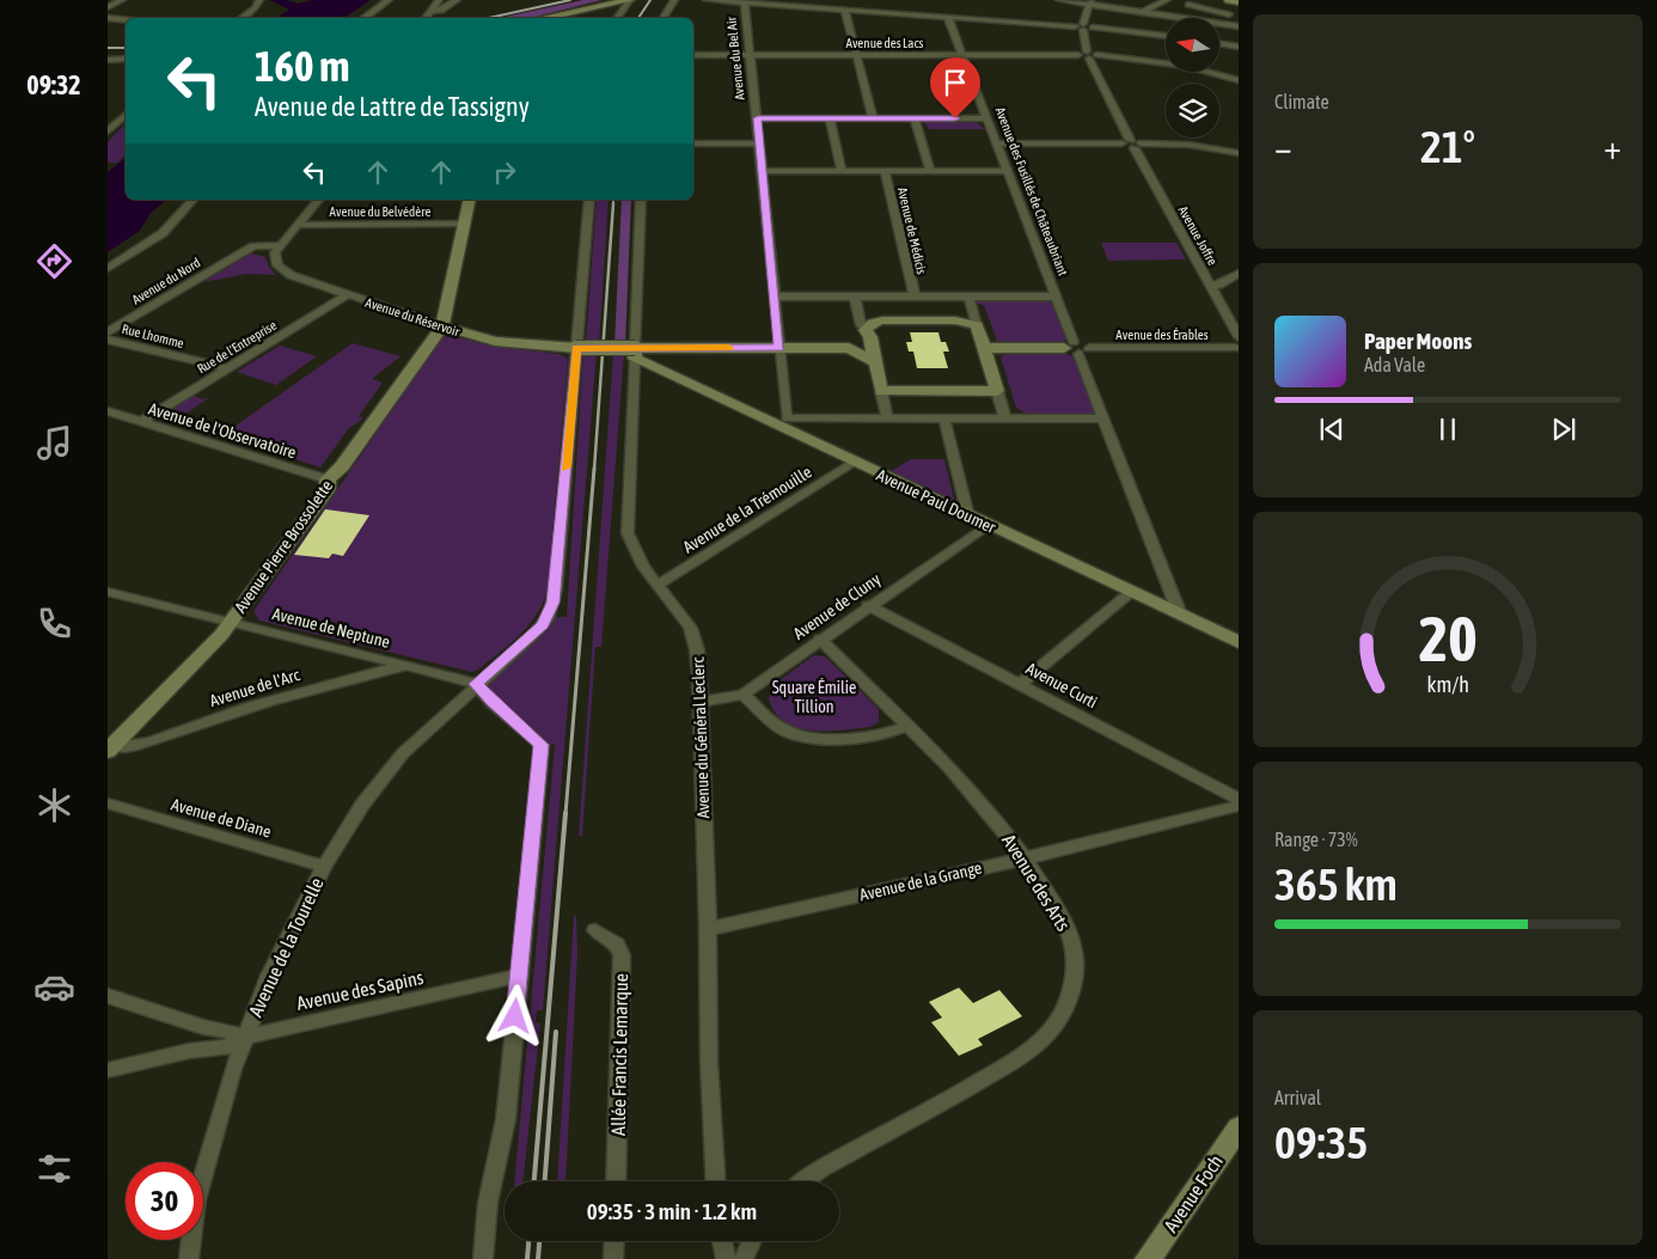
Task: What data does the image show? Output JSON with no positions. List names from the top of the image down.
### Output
{
  "streets": {
    "street": [
      "Avenue des Lacs",
      "Avenue du Bel Air",
      "Avenue des Fusillés de Châteaubriant",
      "Avenue du Belvédère",
      "Avenue de Médicis",
      "Avenue Joffre",
      "Avenue du Nord",
      "Avenue du Réservoir",
      "Avenue des Érables",
      "Rue Lhomme",
      "Rue de l'Entreprise",
      "Avenue de l'Observatoire",
      "Avenue Paul Doumer",
      "Avenue de la Trémouille",
      "Avenue Pierre Brossolette",
      "Avenue de Cluny",
      "Avenue de Neptune",
      "Avenue Curti",
      "Avenue de l'Arc",
      "Avenue du Général Leclerc",
      "Avenue de Diane",
      "Avenue de la Grange",
      "Avenue des Arts",
      "Avenue de la Tourelle",
      "Avenue des Sapins",
      "Allée Francis Lemarque",
      "Avenue Foch"
    ]
  },
  "crossings": [
    ["Avenue des Lacs", "Avenue du Bel Air"],
    ["Avenue des Lacs", "Avenue des Fusillés de Châteaubriant"],
    ["Avenue des Lacs", "Avenue Joffre"],
    ["Avenue du Bel Air", "Avenue du Réservoir"],
    ["Avenue du Bel Air", "Avenue Paul Doumer"],
    ["Avenue des Fusillés de Châteaubriant", "Avenue des Érables"],
    ["Avenue des Fusillés de Châteaubriant", "Avenue Paul Doumer"],
    ["Avenue du Nord", "Avenue du Réservoir"],
    ["Avenue du Réservoir", "Rue de l'Entreprise"],
    ["Avenue du Réservoir", "Avenue Paul Doumer"],
    ["Avenue du Réservoir", "Avenue Pierre Brossolette"],
    ["Avenue du Réservoir", "Avenue du Général Leclerc"],
    ["Avenue du Réservoir", "Avenue de la Tourelle"],
    ["Rue Lhomme", "Rue de l'Entreprise"],
    ["Rue de l'Entreprise", "Avenue de l'Observatoire"],
    ["Avenue de l'Observatoire", "Avenue Pierre Brossolette"],
    ["Avenue Paul Doumer", "Avenue de la Trémouille"],
    ["Avenue Paul Doumer", "Avenue de Cluny"],
    ["Avenue Paul Doumer", "Avenue du Général Leclerc"],
    ["Avenue de la Trémouille", "Avenue du Général Leclerc"],
    ["Avenue Pierre Brossolette", "Avenue de Neptune"],
    ["Avenue Pierre Brossolette", "Avenue de l'Arc"],
    ["Avenue de Cluny", "Avenue Curti"],
    ["Avenue de Cluny", "Avenue du Général Leclerc"],
    ["Avenue de Cluny", "Avenue des Arts"],
    ["Avenue de Neptune", "Avenue de l'Arc"],
    ["Avenue de Neptune", "Avenue de la Tourelle"],
    ["Avenue du Général Leclerc", "Avenue de la Grange"],
    ["Avenue de Diane", "Avenue de la Tourelle"],
    ["Avenue de la Grange", "Avenue des Arts"],
    ["Avenue de la Tourelle", "Avenue des Sapins"]
  ],
  "parks": ["Square Émilie Tillion"],
  "north": "left",
  "page": {
    "tabs": "09:32",
    "tile": [
      "Climate",
      ["Range · 73%", "365 km"],
      ["Arrival", "09:35"]
    ],
    "turn": ["160 m", "Avenue de Lattre de Tassigny"],
    "heat": ["−", "21°", "+"],
    "song": ["Paper Moons", "Ada Vale"],
    "limit": "30",
    "trip": "09:35 · 3 min · 1.2 km",
    "gauge": ["20", "km/h"]
  }
}
